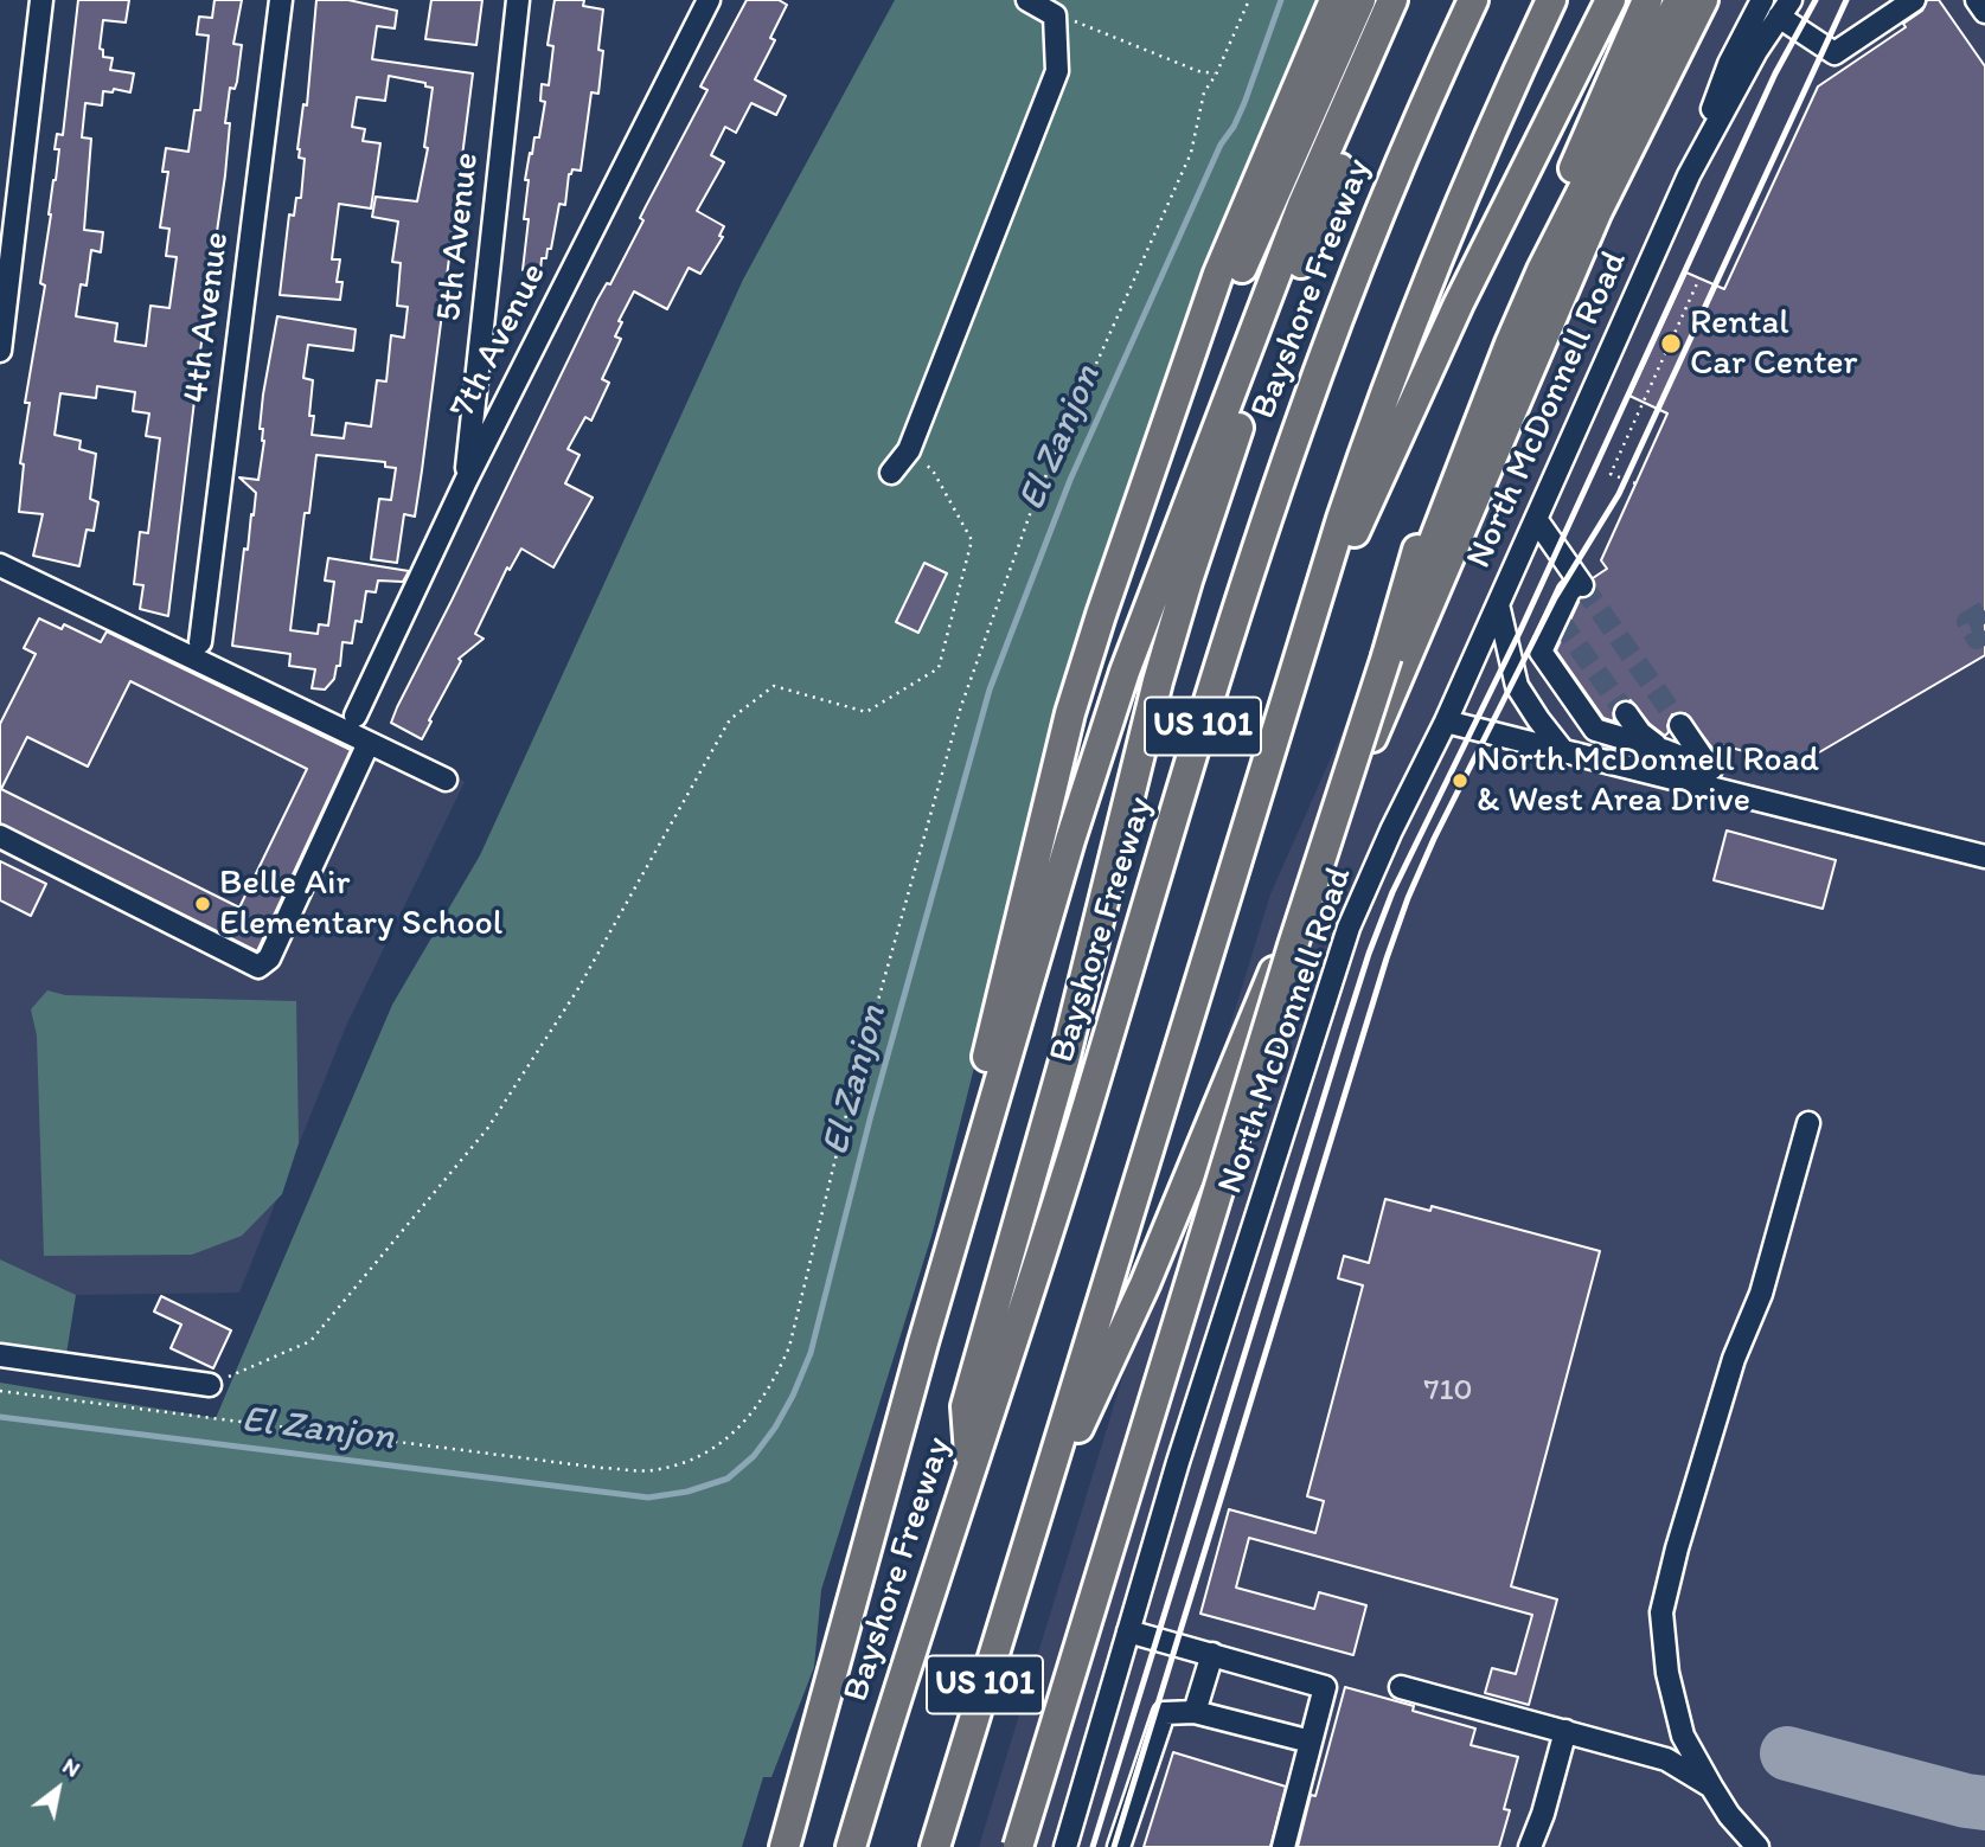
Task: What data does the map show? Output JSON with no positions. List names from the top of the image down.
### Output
{
  "streets": {
    "highway": ["Bayshore Freeway", "US 101"],
    "street": [
      "5th Avenue",
      "4th Avenue",
      "7th Avenue",
      "North McDonnell Road"
    ]
  },
  "crossings": [
    ["5th Avenue", "7th Avenue"]
  ],
  "water": ["El Zanjon"],
  "places": ["Rental Car Center", "North McDonnell Road & West Area Drive", "Belle Air Elementary School"],
  "house_numbers": ["710"],
  "north": "top right"
}
